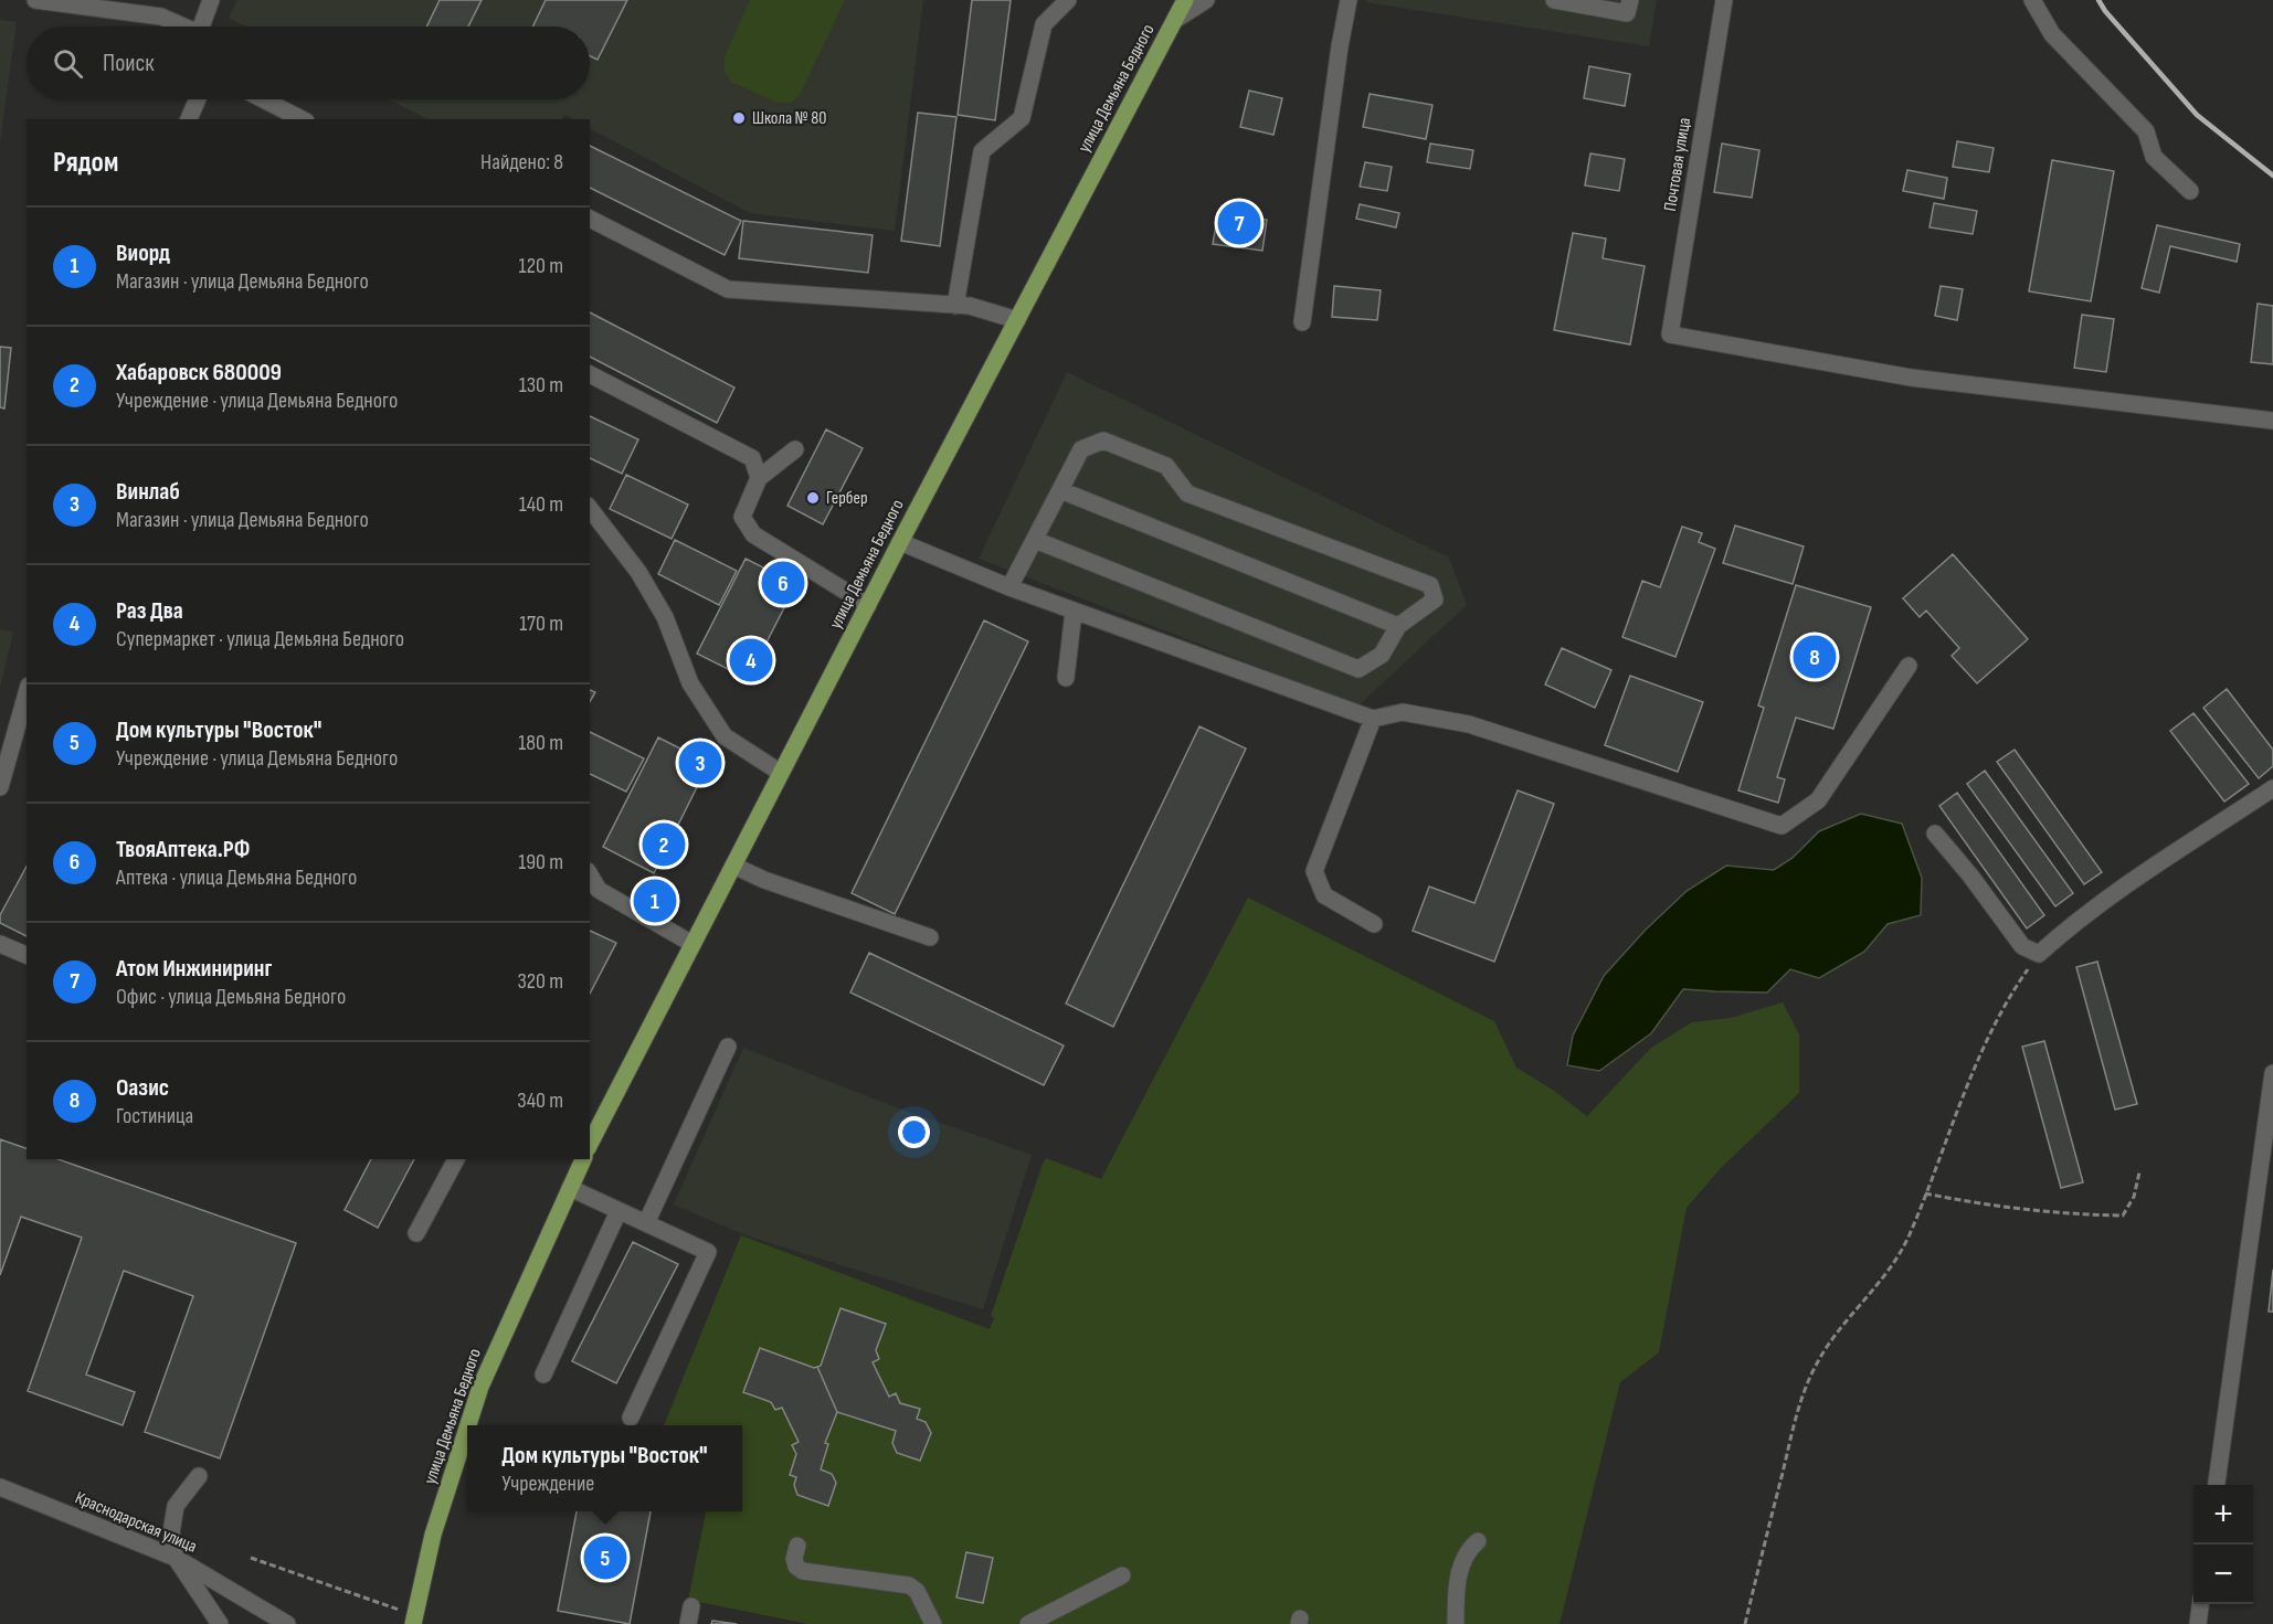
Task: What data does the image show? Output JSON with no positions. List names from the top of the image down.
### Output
{
  "streets": {
    "main road": ["улица Демьяна Бедного"],
    "street": ["Почтовая улица", "Краснодарская улица"]
  },
  "places": ["Школа № 80", "Гербер"],
  "page": {
    "search": "Поиск",
    "heading": ["Рядом", "Найдено: 8"],
    "pins": [
      "7",
      "6",
      "8",
      "4",
      "3",
      "2",
      "1",
      "5"
    ],
    "list": [
      {
        "mark": "1",
        "name": "Виорд",
        "note": "Магазин · улица Демьяна Бедного",
        "value": "120 m"
      },
      {
        "mark": "2",
        "name": "Хабаровск 680009",
        "note": "Учреждение · улица Демьяна Бедного",
        "value": "130 m"
      },
      {
        "mark": "3",
        "name": "Винлаб",
        "note": "Магазин · улица Демьяна Бедного",
        "value": "140 m"
      },
      {
        "mark": "4",
        "name": "Раз Два",
        "note": "Супермаркет · улица Демьяна Бедного",
        "value": "170 m"
      },
      {
        "mark": "5",
        "name": "Дом культуры \"Восток\"",
        "note": "Учреждение · улица Демьяна Бедного",
        "value": "180 m"
      },
      {
        "mark": "6",
        "name": "ТвояАптека.РФ",
        "note": "Аптека · улица Демьяна Бедного",
        "value": "190 m"
      },
      {
        "mark": "7",
        "name": "Атом Инжиниринг",
        "note": "Офис · улица Демьяна Бедного",
        "value": "320 m"
      },
      {
        "mark": "8",
        "name": "Оазис",
        "note": "Гостиница",
        "value": "340 m"
      }
    ],
    "popup": ["Дом культуры \"Восток\"", "Учреждение"],
    "map_buttons": ["+", "−"]
  }
}
